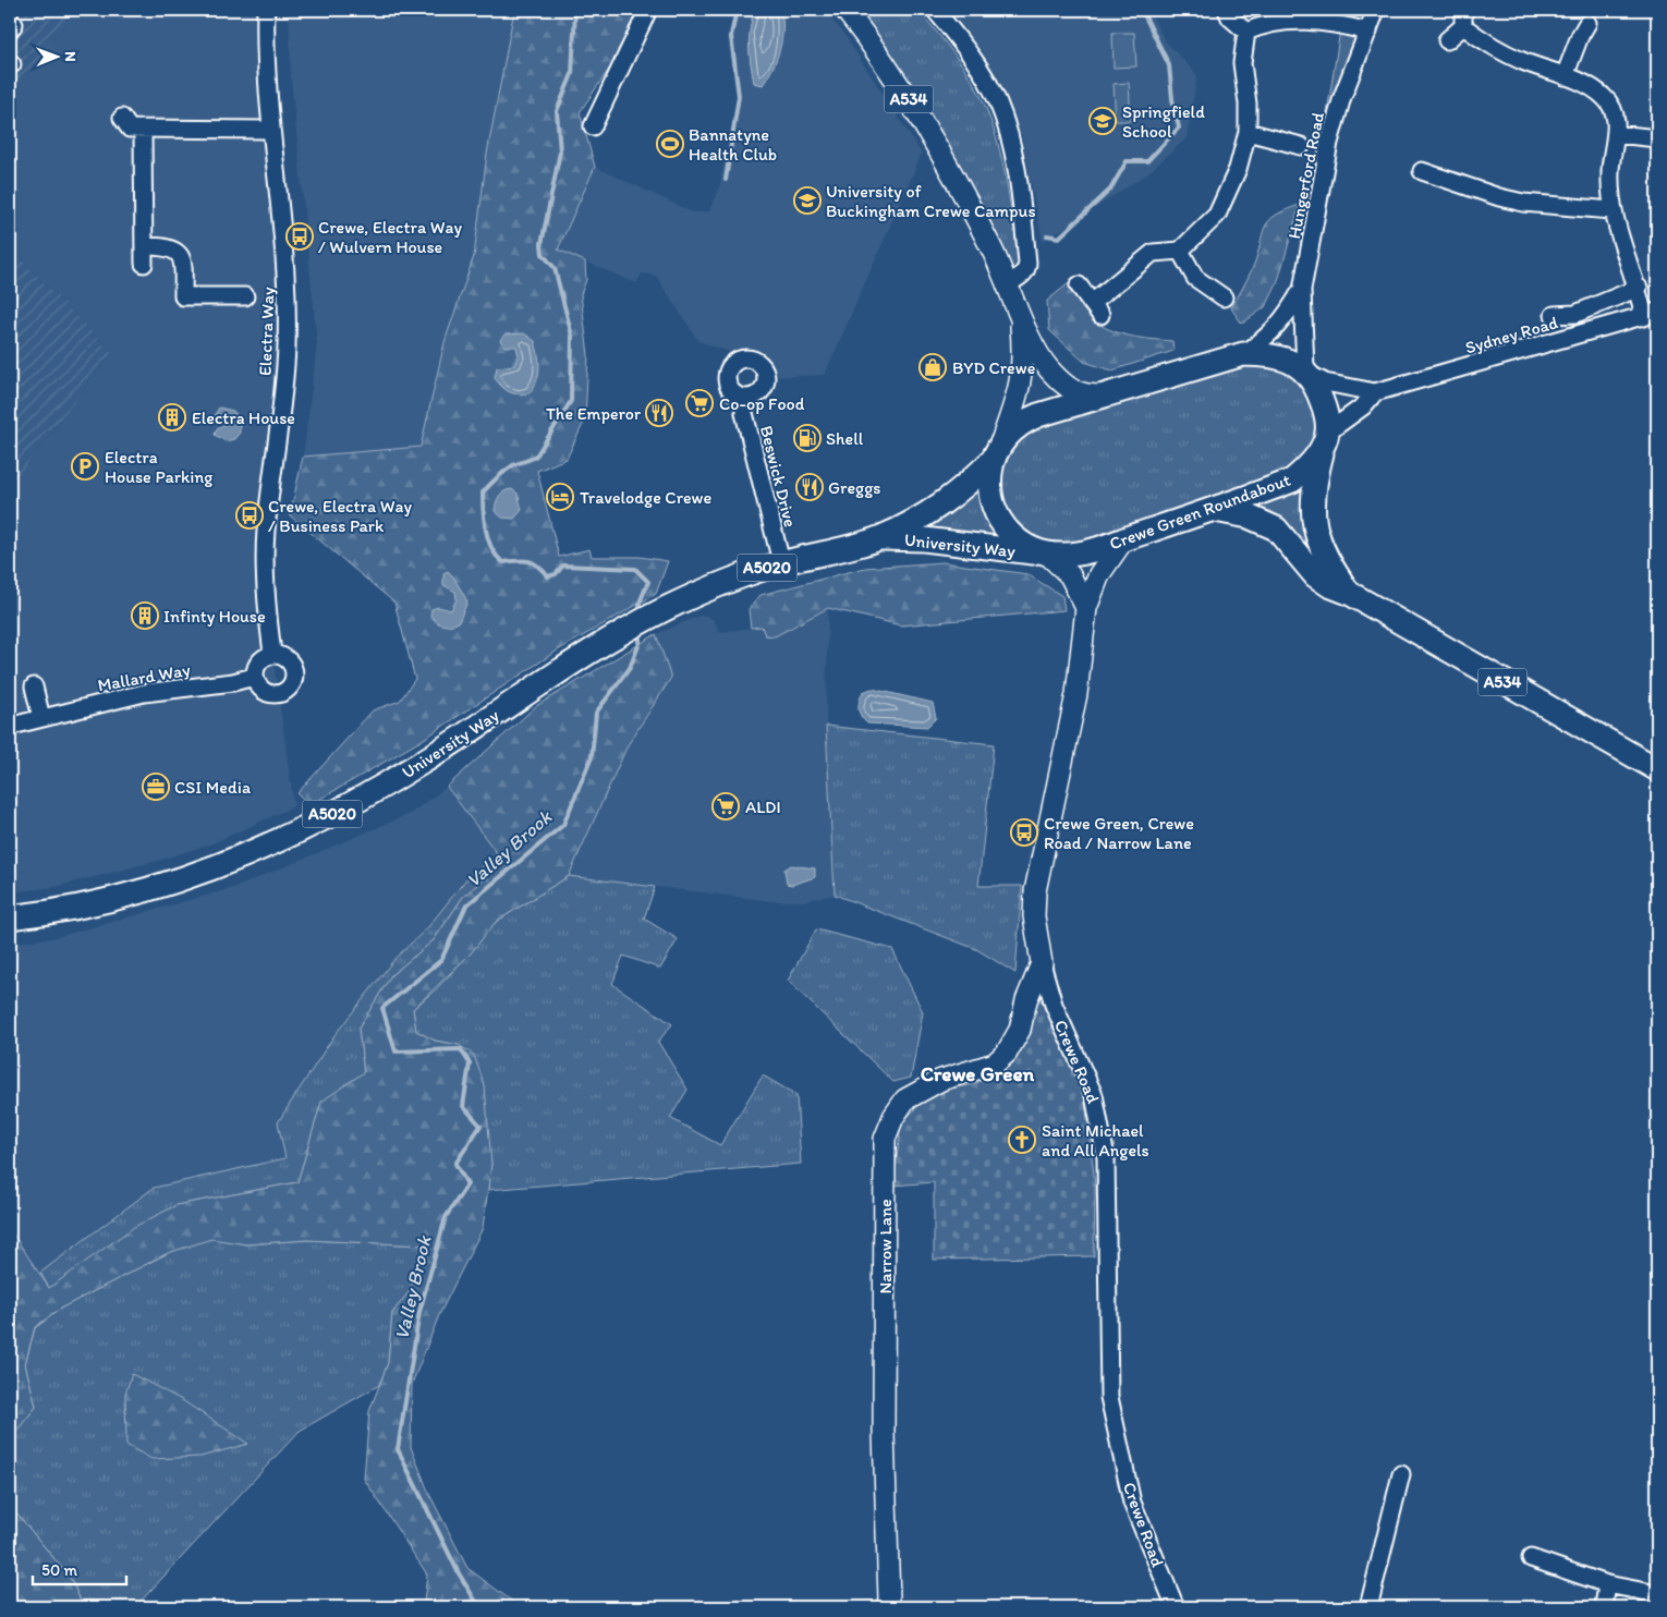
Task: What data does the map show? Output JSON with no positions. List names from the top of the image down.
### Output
{
  "streets": {
    "highway": [
      "A534",
      "Crewe Green Roundabout",
      "University Way",
      "A5020"
    ],
    "main road": ["Crewe Road", "Narrow Lane"],
    "street": [
      "Hungerford Road",
      "Electra Way",
      "Sydney Road",
      "Beswick Drive",
      "Mallard Way"
    ]
  },
  "crossings": [
    ["A534", "Sydney Road"],
    ["A534", "Crewe Green Roundabout"],
    ["A534", "University Way"],
    ["Hungerford Road", "Sydney Road"],
    ["Electra Way", "Mallard Way"],
    ["Sydney Road", "Crewe Green Roundabout"],
    ["Beswick Drive", "University Way"],
    ["Crewe Green Roundabout", "University Way"],
    ["Crewe Green Roundabout", "Crewe Road"],
    ["Crewe Road", "Narrow Lane"]
  ],
  "districts": ["Crewe Green"],
  "water": ["Valley Brook"],
  "places": {
    "school or university": ["Springfield School", "University of Buckingham Crewe Campus"],
    "sports": ["Bannatyne Health Club"],
    "bus stop": ["Crewe, Electra Way / Wulvern House", "Crewe, Electra Way / Business Park", "Crewe Green, Crewe Road / Narrow Lane"],
    "shop": ["BYD Crewe"],
    "supermarket": ["Co-op Food", "ALDI"],
    "restaurant": ["The Emperor", "Greggs"],
    "building": ["Electra House", "Infinty House"],
    "fuel station": ["Shell"],
    "parking": ["Electra House Parking"],
    "hotel": ["Travelodge Crewe"],
    "office": ["CSI Media"],
    "church": ["Saint Michael and All Angels"]
  },
  "scale_bar": "50 m",
  "north": "right"
}
